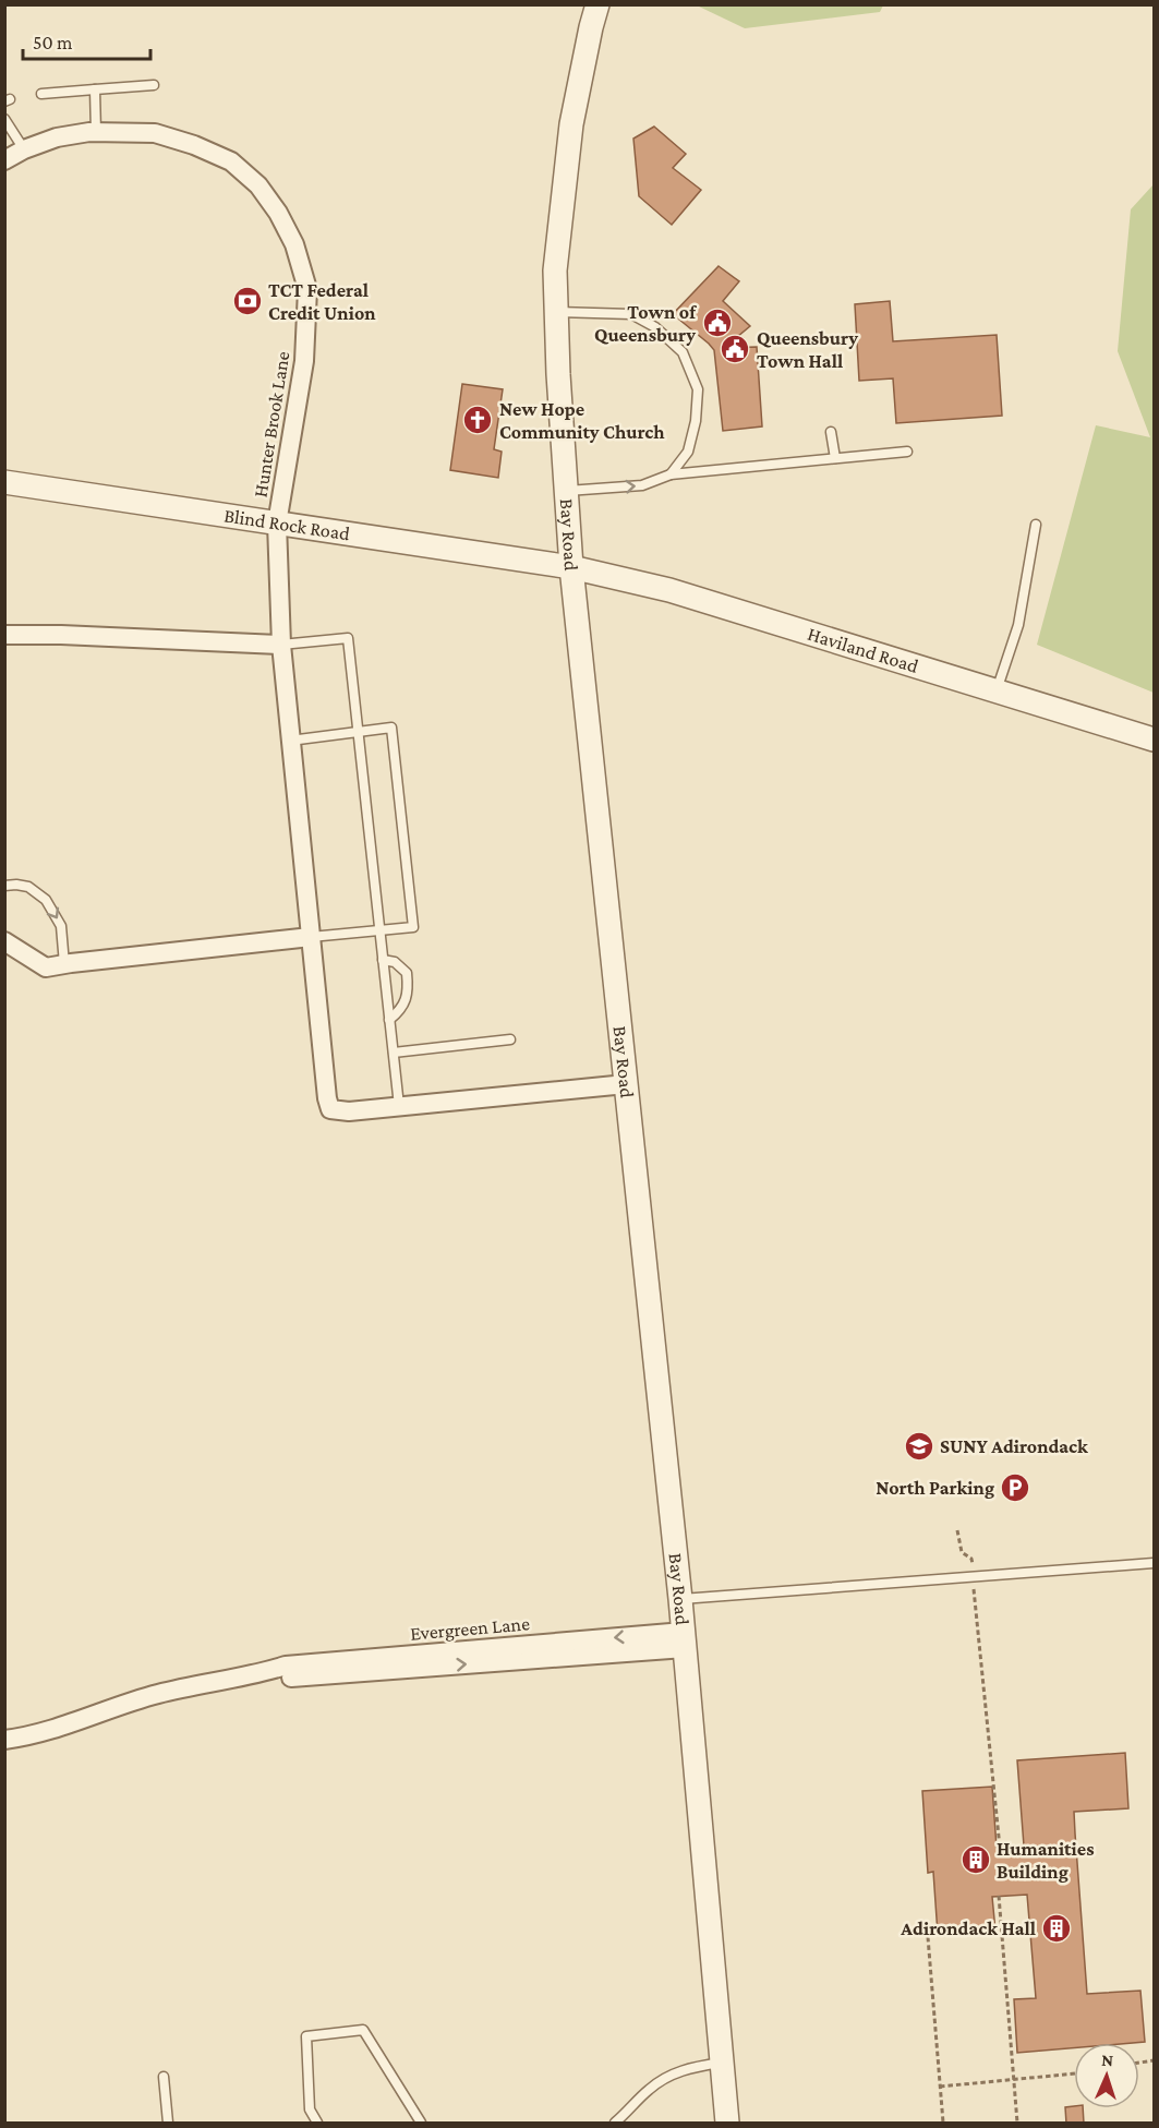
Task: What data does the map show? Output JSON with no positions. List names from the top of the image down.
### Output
{
  "streets": {
    "street": [
      "Hunter Brook Lane",
      "Blind Rock Road",
      "Bay Road",
      "Haviland Road",
      "Evergreen Lane"
    ]
  },
  "crossings": [
    ["Hunter Brook Lane", "Blind Rock Road"],
    ["Blind Rock Road", "Bay Road"],
    ["Blind Rock Road", "Haviland Road"],
    ["Bay Road", "Haviland Road"],
    ["Bay Road", "Evergreen Lane"]
  ],
  "places": {
    "bank": ["TCT Federal Credit Union"],
    "public building": ["Town of Queensbury", "Queensbury Town Hall"],
    "church": ["New Hope Community Church"],
    "school or university": ["SUNY Adirondack"],
    "parking": ["North Parking"],
    "building": ["Humanities Building", "Adirondack Hall"]
  },
  "scale_bar": "50 m",
  "north": "top"
}
